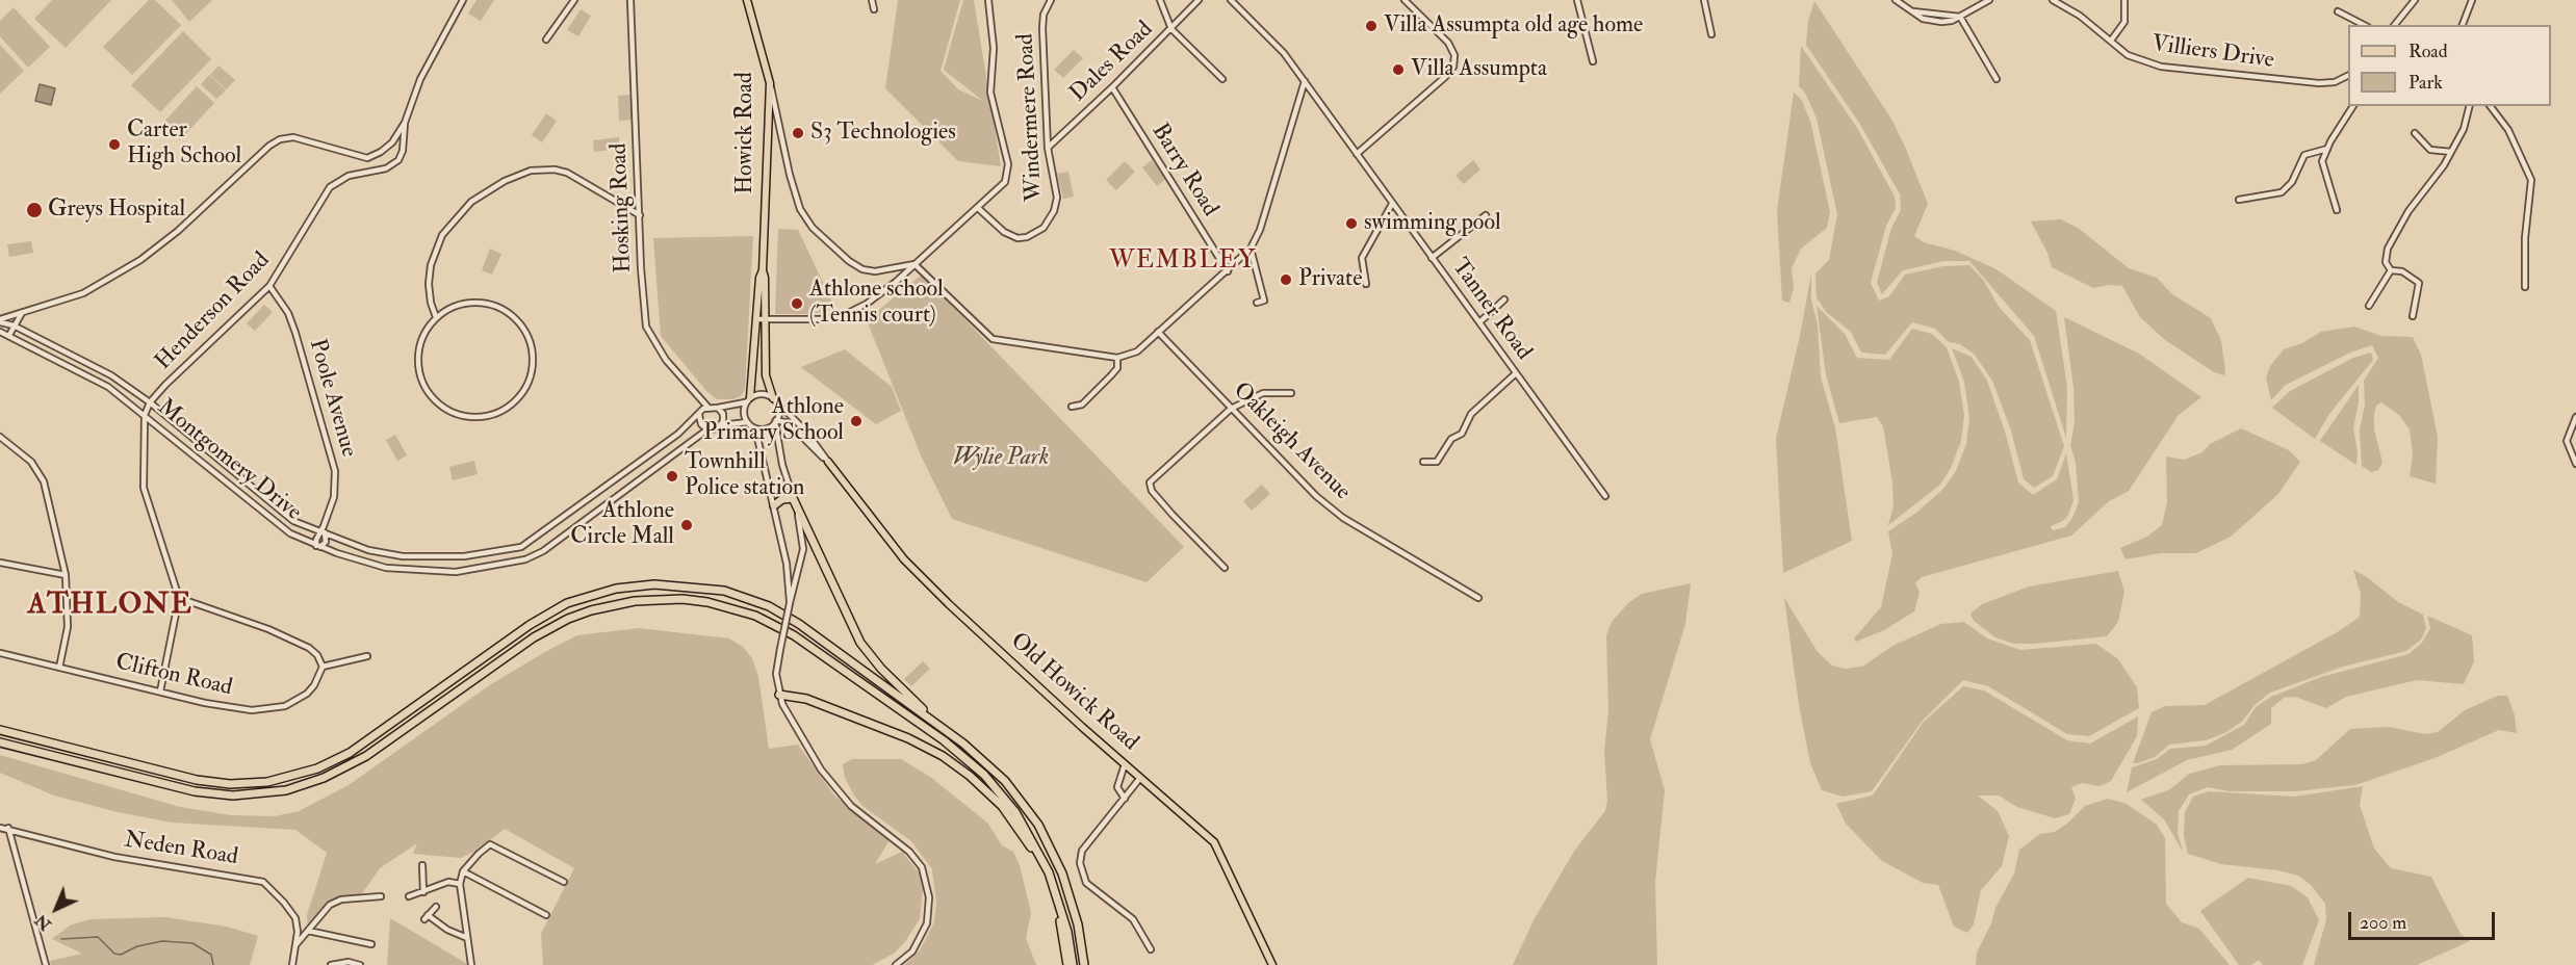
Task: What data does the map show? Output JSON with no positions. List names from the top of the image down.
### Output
{
  "streets": {
    "main road": ["Howick Road", "Old Howick Road"],
    "street": [
      "Villiers Drive",
      "Dales Road",
      "Windermere Road",
      "Barry Road",
      "Hosking Road",
      "Tanner Road",
      "Henderson Road",
      "Poole Avenue",
      "Oakleigh Avenue",
      "Montgomery Drive",
      "Clifton Road",
      "Neden Road"
    ]
  },
  "crossings": [
    ["Dales Road", "Windermere Road"],
    ["Dales Road", "Barry Road"],
    ["Howick Road", "Old Howick Road"],
    ["Hosking Road", "Montgomery Drive"],
    ["Henderson Road", "Poole Avenue"],
    ["Henderson Road", "Montgomery Drive"],
    ["Poole Avenue", "Montgomery Drive"]
  ],
  "districts": ["WEMBLEY", "ATHLONE"],
  "parks": ["Wylie Park"],
  "places": [
    "Villa Assumpta old age home",
    "Villa Assumpta",
    "S3 Technologies",
    "Carter High School",
    "Greys Hospital",
    "swimming pool",
    "Private",
    "Athlone school (Tennis court)",
    "Athlone Primary School",
    "Townhill Police station",
    "Athlone Circle Mall"
  ],
  "legend": ["Road", "Park"],
  "scale_bar": "200 m",
  "north": "bottom left"
}
